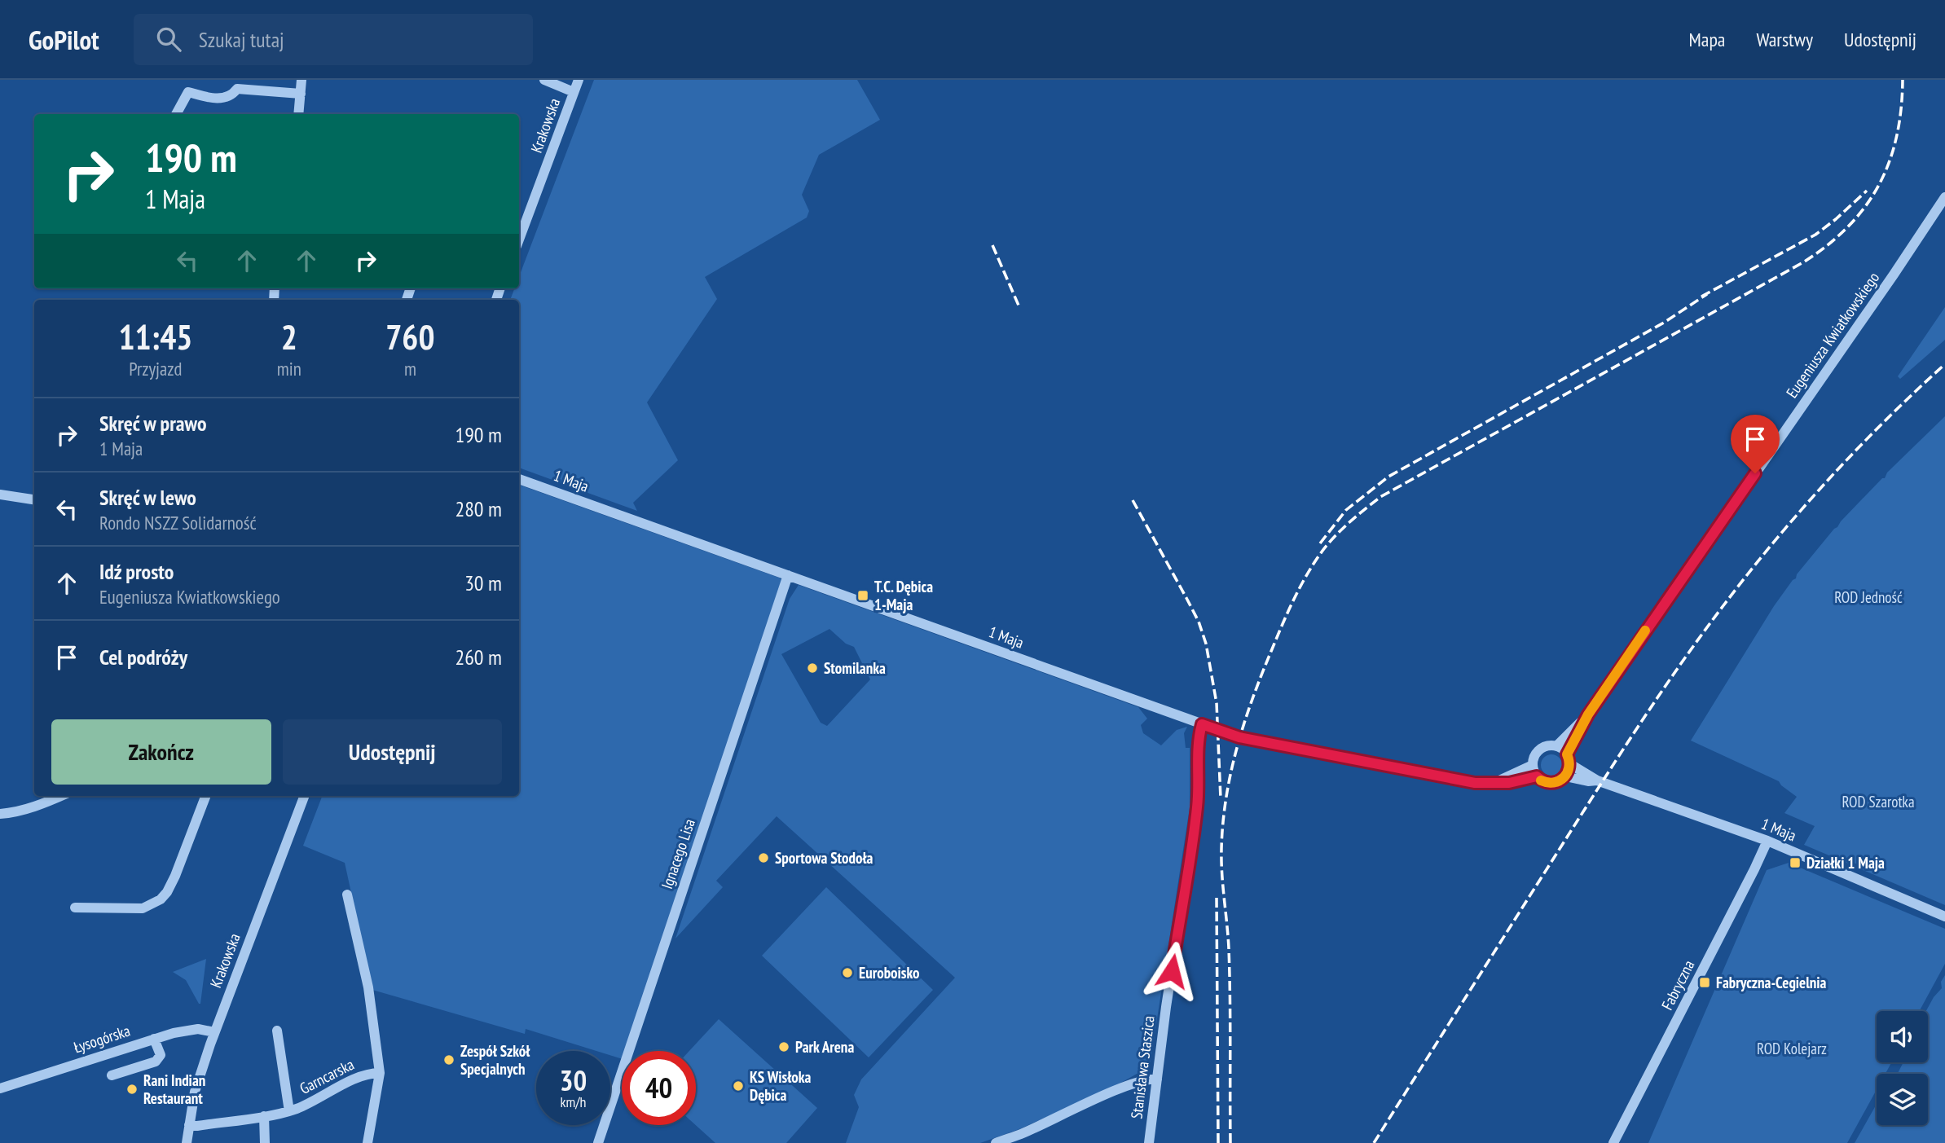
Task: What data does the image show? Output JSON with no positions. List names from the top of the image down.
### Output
{
  "streets": {
    "street": [
      "Krakowska",
      "Eugeniusza Kwiatkowskiego",
      "1 Maja",
      "Ignacego Lisa",
      "Fabryczna",
      "Łysogórska",
      "Stanisława Staszica",
      "Garncarska"
    ]
  },
  "crossings": [
    ["Krakowska", "Łysogórska"],
    ["Krakowska", "Garncarska"],
    ["Eugeniusza Kwiatkowskiego", "1 Maja"],
    ["1 Maja", "Ignacego Lisa"],
    ["1 Maja", "Fabryczna"],
    ["1 Maja", "Stanisława Staszica"]
  ],
  "parks": ["ROD Jedność", "ROD Szarotka", "ROD Kolejarz"],
  "places": {
    "transit": ["T.C. Dębica 1-Maja", "Działki 1 Maja", "Fabryczna-Cegielnia"],
    "other": [
      "Stomilanka",
      "Sportowa Stodoła",
      "Euroboisko",
      "Park Arena",
      "Zespół Szkół Specjalnych",
      "KS Wisłoka Dębica",
      "Rani Indian Restaurant"
    ]
  },
  "page": {
    "header": "GoPilot",
    "search": "Szukaj tutaj",
    "nav": ["Mapa", "Warstwy", "Udostępnij"],
    "turn": ["190 m", "1 Maja"],
    "eta": [
      "11:45",
      "Przyjazd",
      "2",
      "min",
      "760",
      "m"
    ],
    "list": [
      {
        "name": "Skręć w prawo",
        "note": "1 Maja",
        "value": "190 m"
      },
      {
        "name": "Skręć w lewo",
        "note": "Rondo NSZZ Solidarność",
        "value": "280 m"
      },
      {
        "name": "Idź prosto",
        "note": "Eugeniusza Kwiatkowskiego",
        "value": "30 m"
      },
      {
        "name": "Cel podróży",
        "value": "260 m"
      }
    ],
    "buttons": ["Zakończ", "Udostępnij"],
    "speed": "30 km/h",
    "limit": "40"
  }
}
